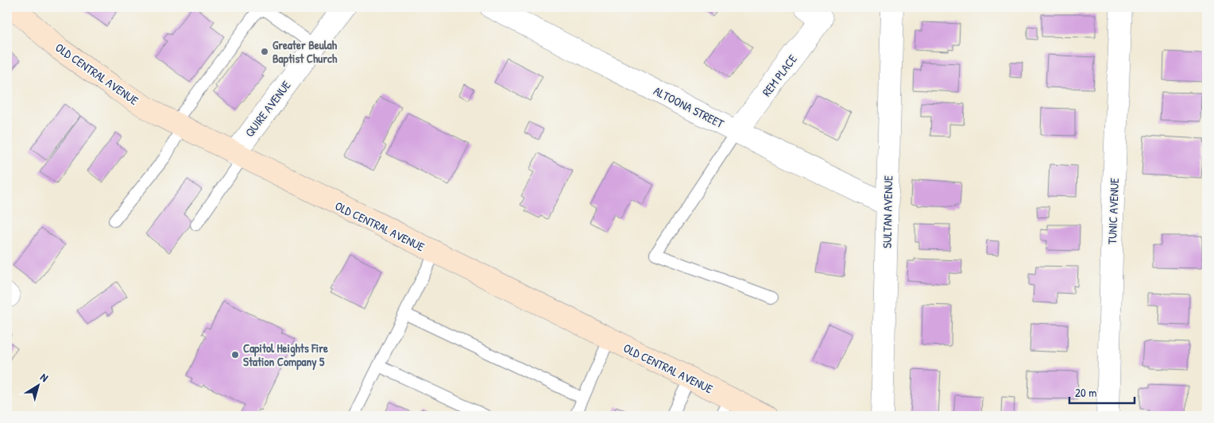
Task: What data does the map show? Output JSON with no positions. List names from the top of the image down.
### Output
{
  "streets": {
    "main road": ["OLD CENTRAL AVENUE"],
    "street": [
      "REM PLACE",
      "ALTOONA STREET",
      "QUIRE AVENUE",
      "TUNIC AVENUE",
      "SULTAN AVENUE"
    ]
  },
  "crossings": [
    ["OLD CENTRAL AVENUE", "QUIRE AVENUE"],
    ["REM PLACE", "ALTOONA STREET"],
    ["ALTOONA STREET", "SULTAN AVENUE"]
  ],
  "places": ["Greater Beulah Baptist Church", "Capitol Heights Fire Station Company 5"],
  "scale_bar": "20 m",
  "north": "top right"
}
